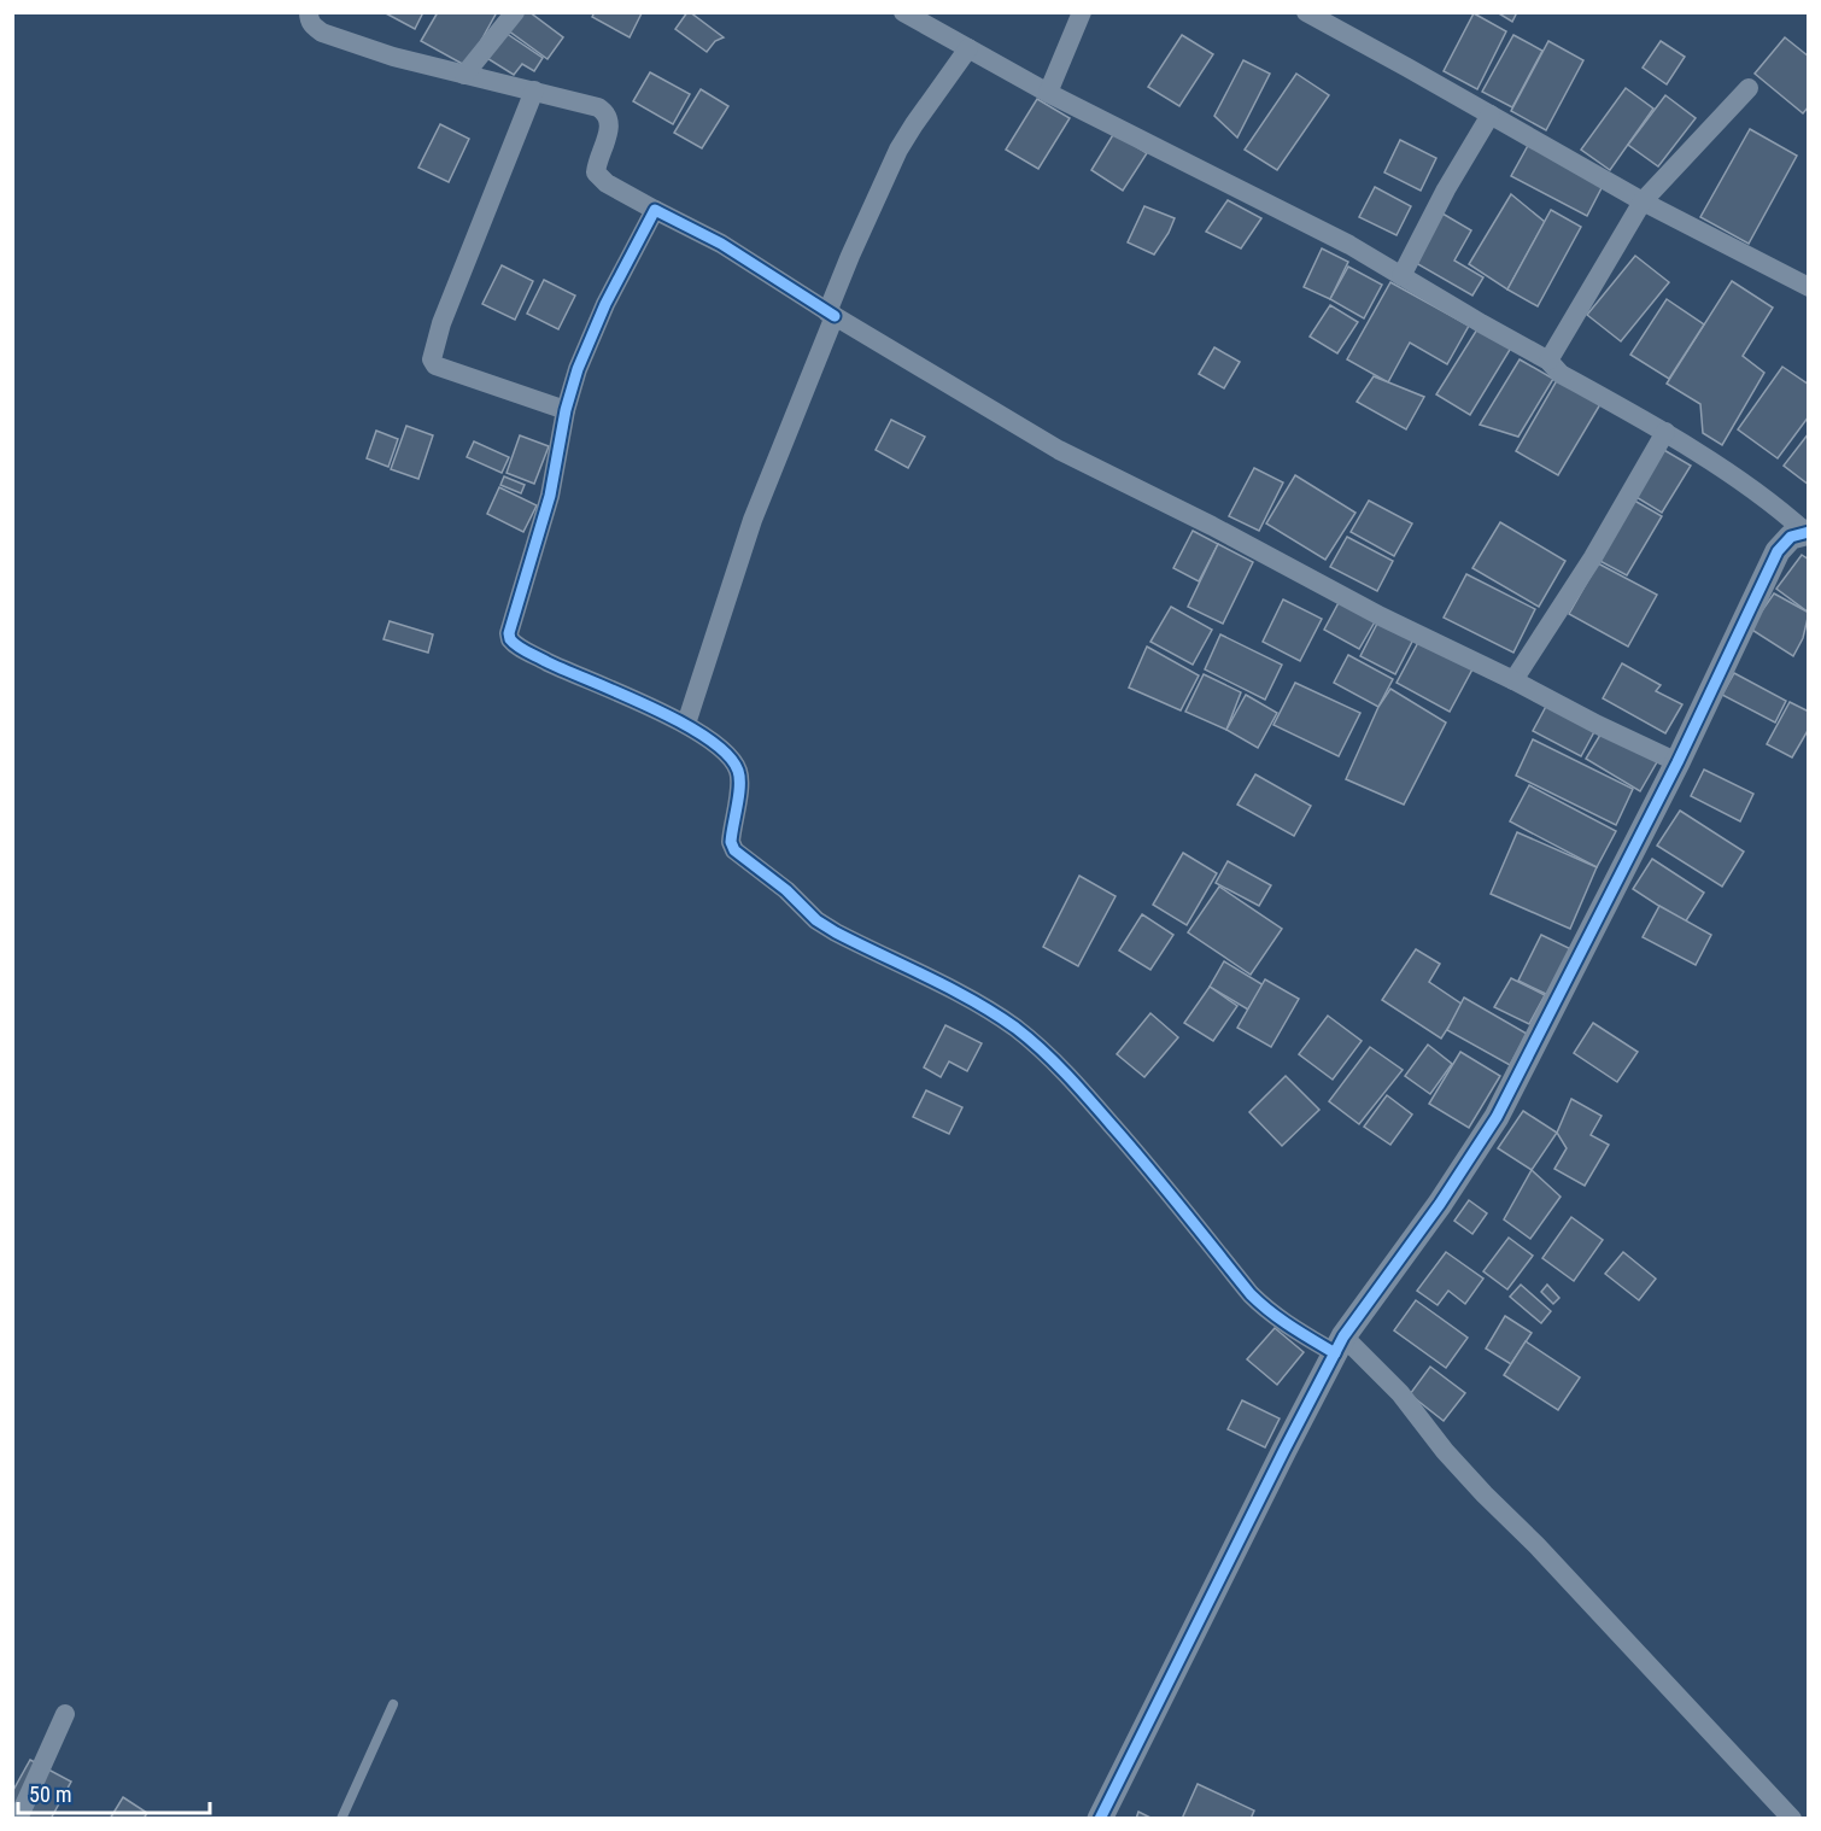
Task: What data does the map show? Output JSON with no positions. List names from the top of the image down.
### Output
{
  "scale_bar": "50 m"
}
